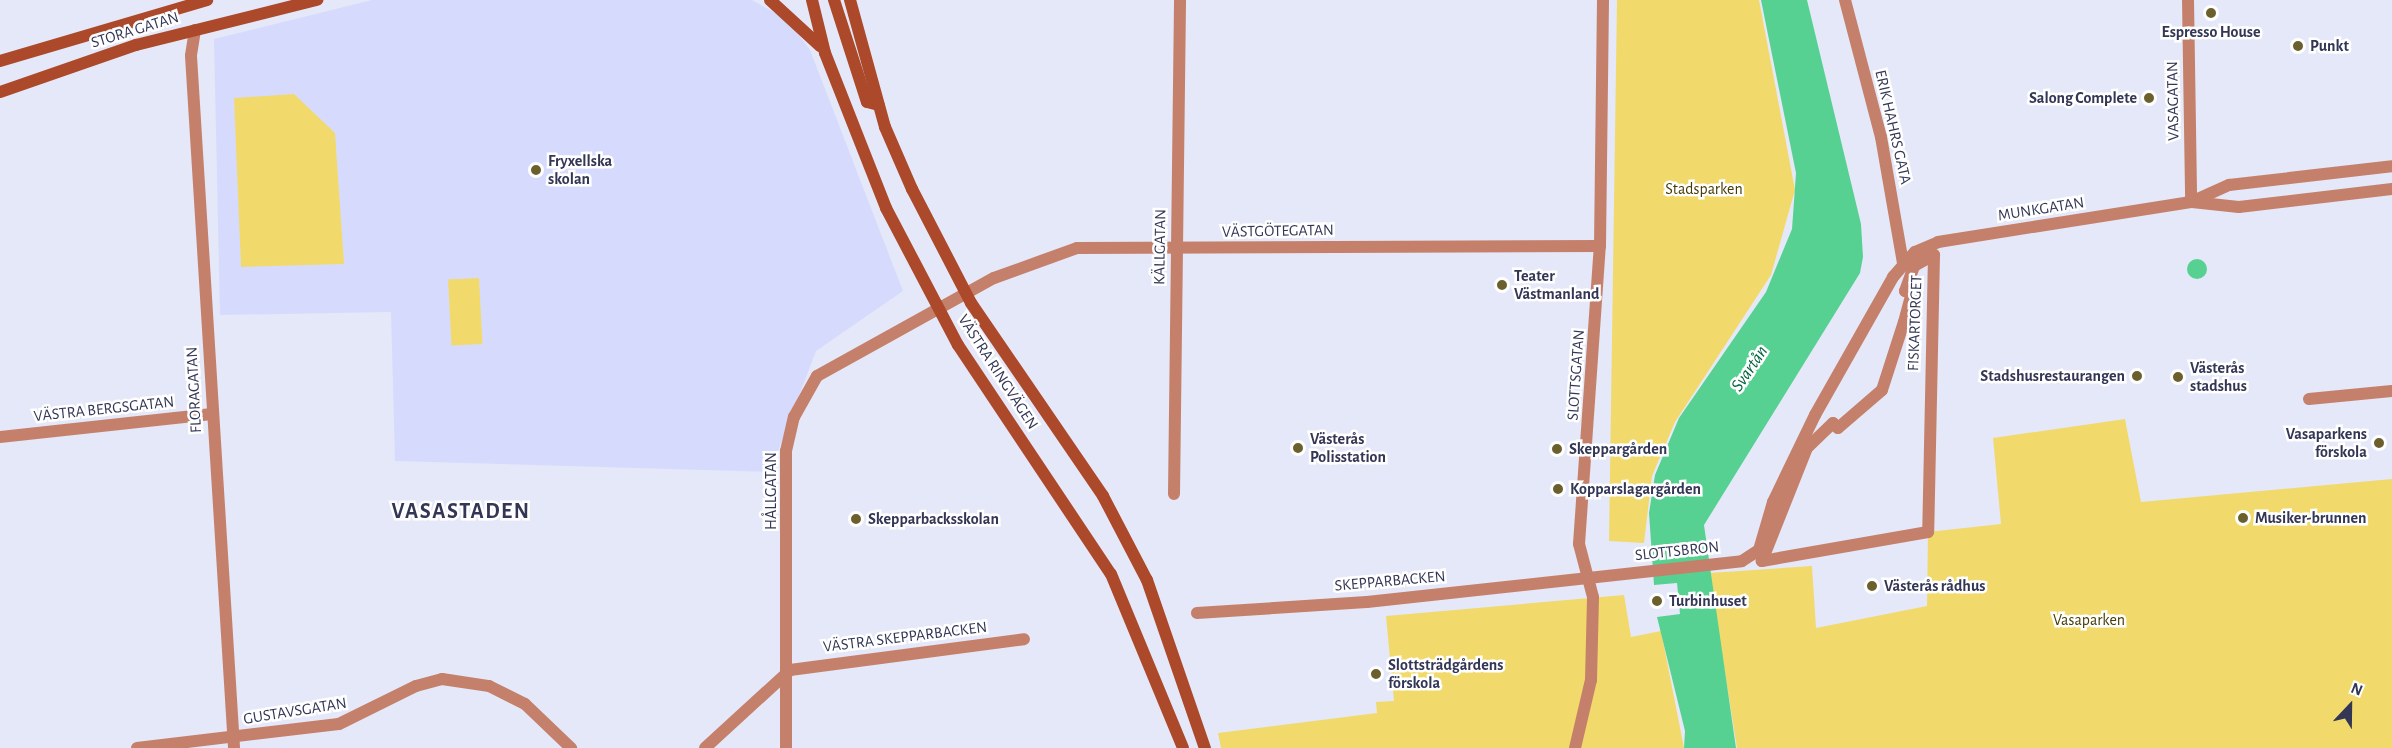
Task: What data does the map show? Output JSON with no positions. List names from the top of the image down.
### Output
{
  "streets": {
    "main road": ["STORA GATAN", "VÄSTRA RINGVÄGEN"],
    "street": [
      "VASAGATAN",
      "ERIK HAHRS GATA",
      "MUNKGATAN",
      "VÄSTGÖTEGATAN",
      "KÄLLGATAN",
      "FISKARTORGET",
      "SLOTTSGATAN",
      "FLORAGATAN",
      "VÄSTRA BERGSGATAN",
      "HÅLLGATAN",
      "SLOTTSBRON",
      "SKEPPARBACKEN",
      "VÄSTRA SKEPPARBACKEN",
      "GUSTAVSGATAN"
    ]
  },
  "crossings": [
    ["STORA GATAN", "FLORAGATAN"],
    ["VASAGATAN", "MUNKGATAN"],
    ["ERIK HAHRS GATA", "MUNKGATAN"],
    ["ERIK HAHRS GATA", "FISKARTORGET"],
    ["MUNKGATAN", "FISKARTORGET"],
    ["VÄSTGÖTEGATAN", "KÄLLGATAN"],
    ["VÄSTGÖTEGATAN", "VÄSTRA RINGVÄGEN"],
    ["VÄSTGÖTEGATAN", "SLOTTSGATAN"],
    ["VÄSTGÖTEGATAN", "HÅLLGATAN"],
    ["FISKARTORGET", "SLOTTSBRON"],
    ["VÄSTRA RINGVÄGEN", "HÅLLGATAN"],
    ["SLOTTSGATAN", "SLOTTSBRON"],
    ["SLOTTSGATAN", "SKEPPARBACKEN"],
    ["FLORAGATAN", "VÄSTRA BERGSGATAN"],
    ["FLORAGATAN", "GUSTAVSGATAN"],
    ["HÅLLGATAN", "VÄSTRA SKEPPARBACKEN"],
    ["SLOTTSBRON", "SKEPPARBACKEN"]
  ],
  "districts": ["VASASTADEN"],
  "water": ["Svartån"],
  "parks": ["Stadsparken", "Vasaparken"],
  "places": [
    "Espresso House",
    "Punkt",
    "Salong Complete",
    "Fryxellska skolan",
    "Teater Västmanland",
    "Stadshusrestaurangen",
    "Västerås stadshus",
    "Vasaparkens förskola",
    "Västerås Polisstation",
    "Skeppargården",
    "Kopparslagargården",
    "Musiker-brunnen",
    "Skepparbacksskolan",
    "Västerås rådhus",
    "Turbinhuset",
    "Slottsträdgårdens förskola"
  ],
  "north": "top"
}
